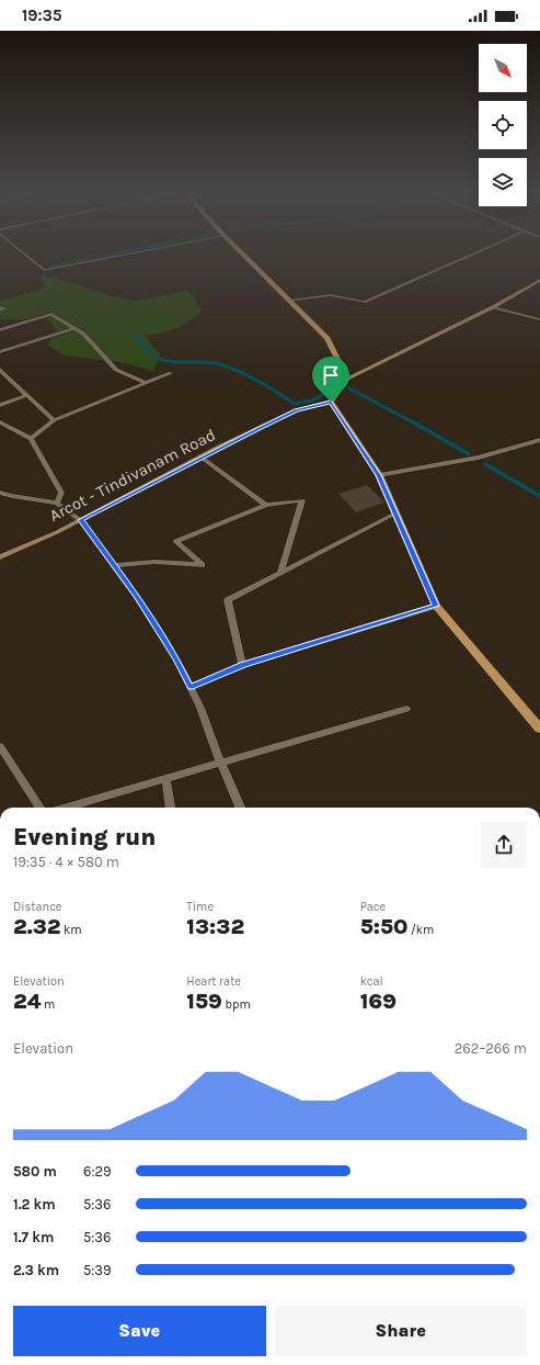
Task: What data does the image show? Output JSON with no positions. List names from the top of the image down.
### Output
{
  "streets": {
    "main road": ["Arcot - Tindivanam Road"]
  },
  "north": "bottom right",
  "page": {
    "status": "19:35",
    "heading": ["Evening run", "19:35 · 4 × 580 m"],
    "stats": [
      ["Distance", "2.32 km"],
      ["Time", "13:32"],
      ["Pace", "5:50 /km"],
      ["Elevation", "24 m"],
      ["Heart rate", "159 bpm"],
      ["kcal", "169"]
    ],
    "chart": ["Elevation", "262–266 m"],
    "list": [
      {
        "name": "580 m",
        "note": "6:29"
      },
      {
        "name": "1.2 km",
        "note": "5:36"
      },
      {
        "name": "1.7 km",
        "note": "5:36"
      },
      {
        "name": "2.3 km",
        "note": "5:39"
      }
    ],
    "buttons": ["Save", "Share"]
  }
}
